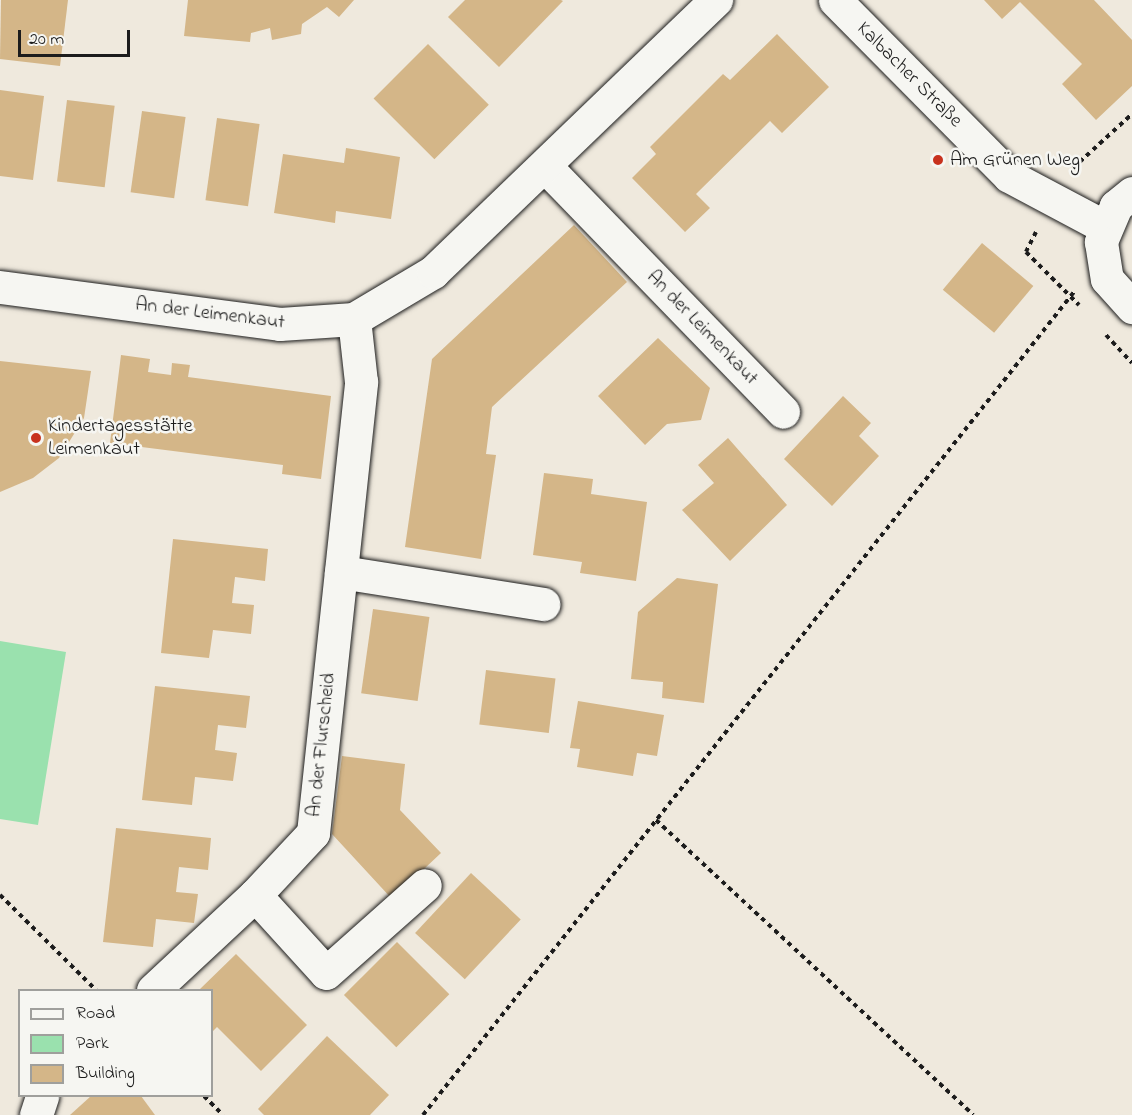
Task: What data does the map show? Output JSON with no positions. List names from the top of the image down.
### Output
{
  "streets": {
    "street": ["Kalbacher Straße", "An der Leimenkaut", "An der Flurscheid"]
  },
  "crossings": [
    ["An der Leimenkaut", "An der Flurscheid"]
  ],
  "places": ["Am Grünen Weg", "Kindertagesstätte Leimenkaut"],
  "legend": ["Road", "Park", "Building"],
  "scale_bar": "20 m"
}
